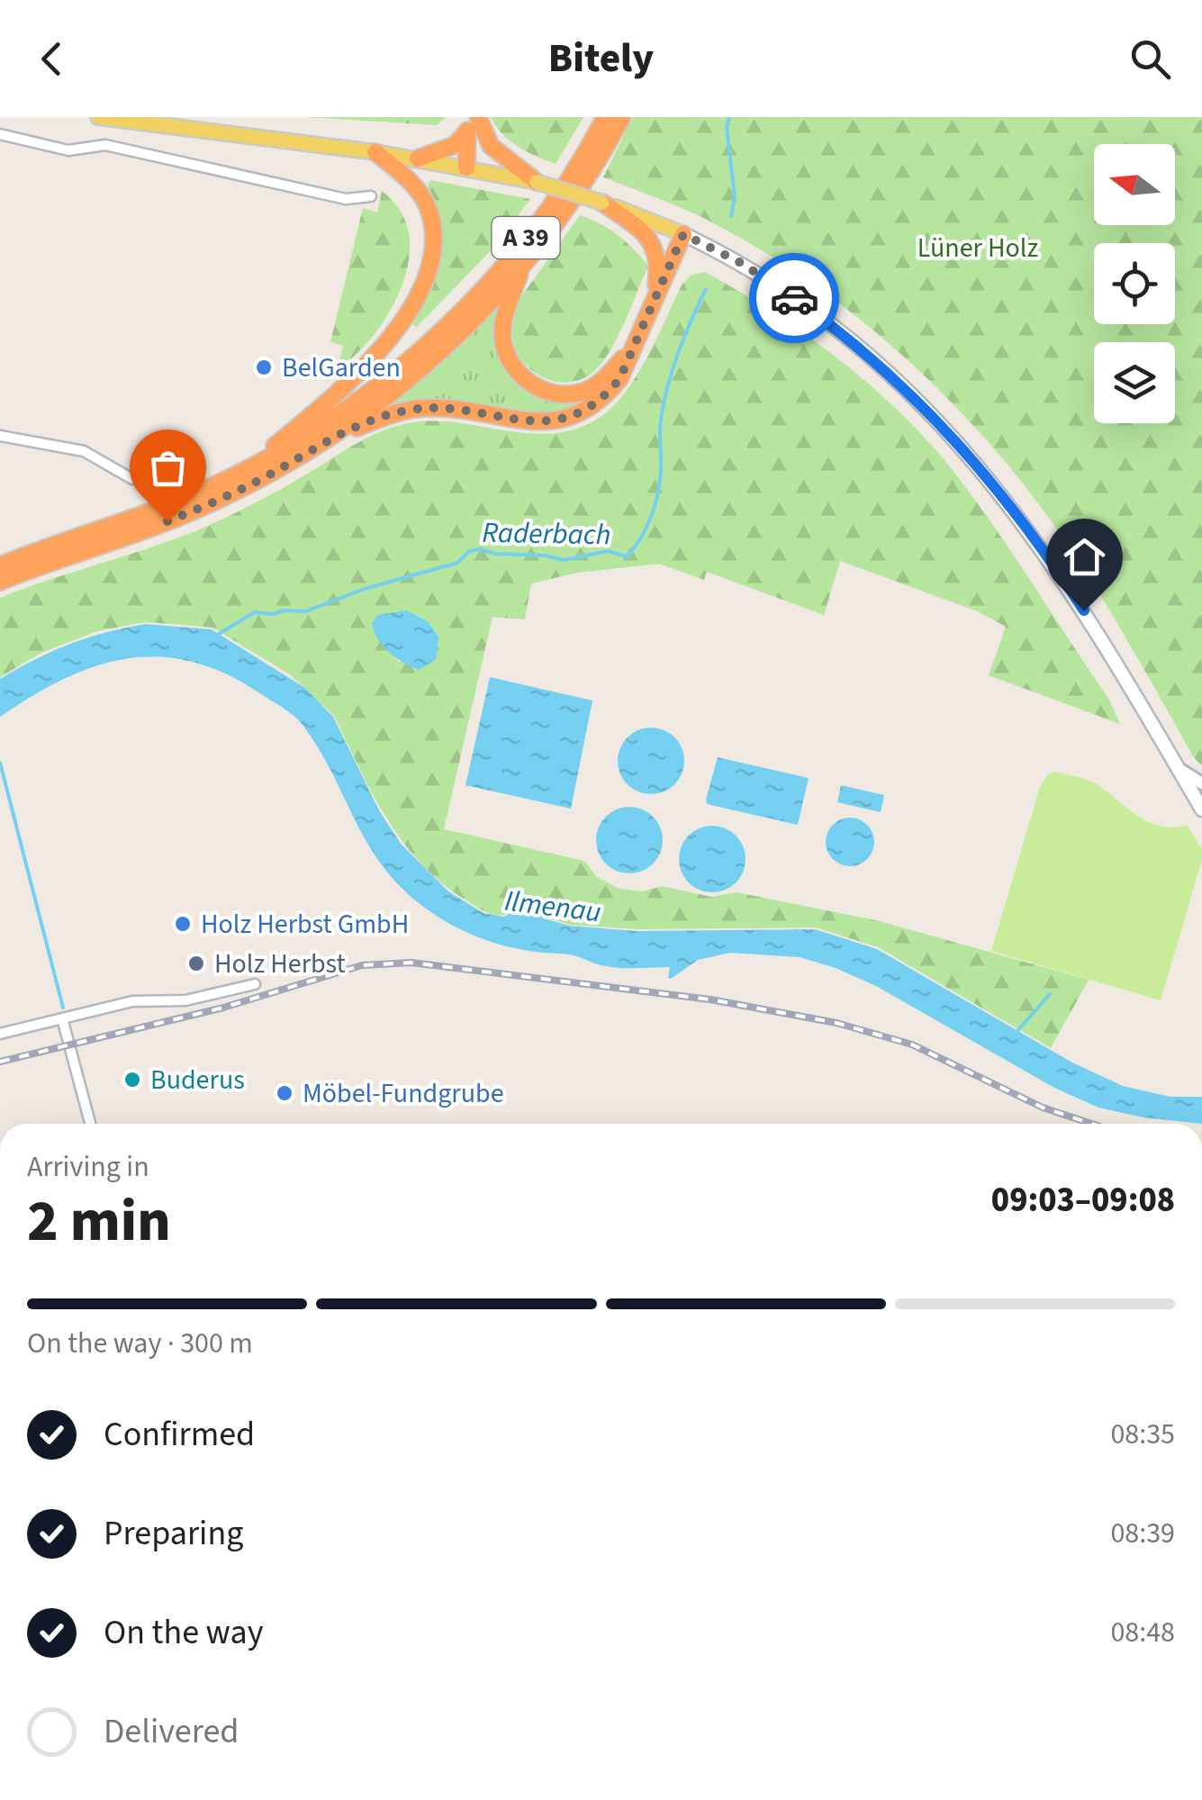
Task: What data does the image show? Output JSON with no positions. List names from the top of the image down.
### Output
{
  "streets": {
    "highway": ["A 39"]
  },
  "water": ["Raderbach", "Ilmenau"],
  "parks": ["Lüner Holz"],
  "places": [
    "BelGarden",
    "Holz Herbst GmbH",
    "Holz Herbst",
    "Buderus",
    "Möbel-Fundgrube"
  ],
  "north": "left",
  "page": {
    "header": "Bitely",
    "heading": ["2 min", "Arriving in", "09:03–09:08"],
    "bar": "On the way · 300 m",
    "list": [
      ["Confirmed", "08:35"],
      ["Preparing", "08:39"],
      ["On the way", "08:48"],
      "Delivered"
    ]
  }
}
